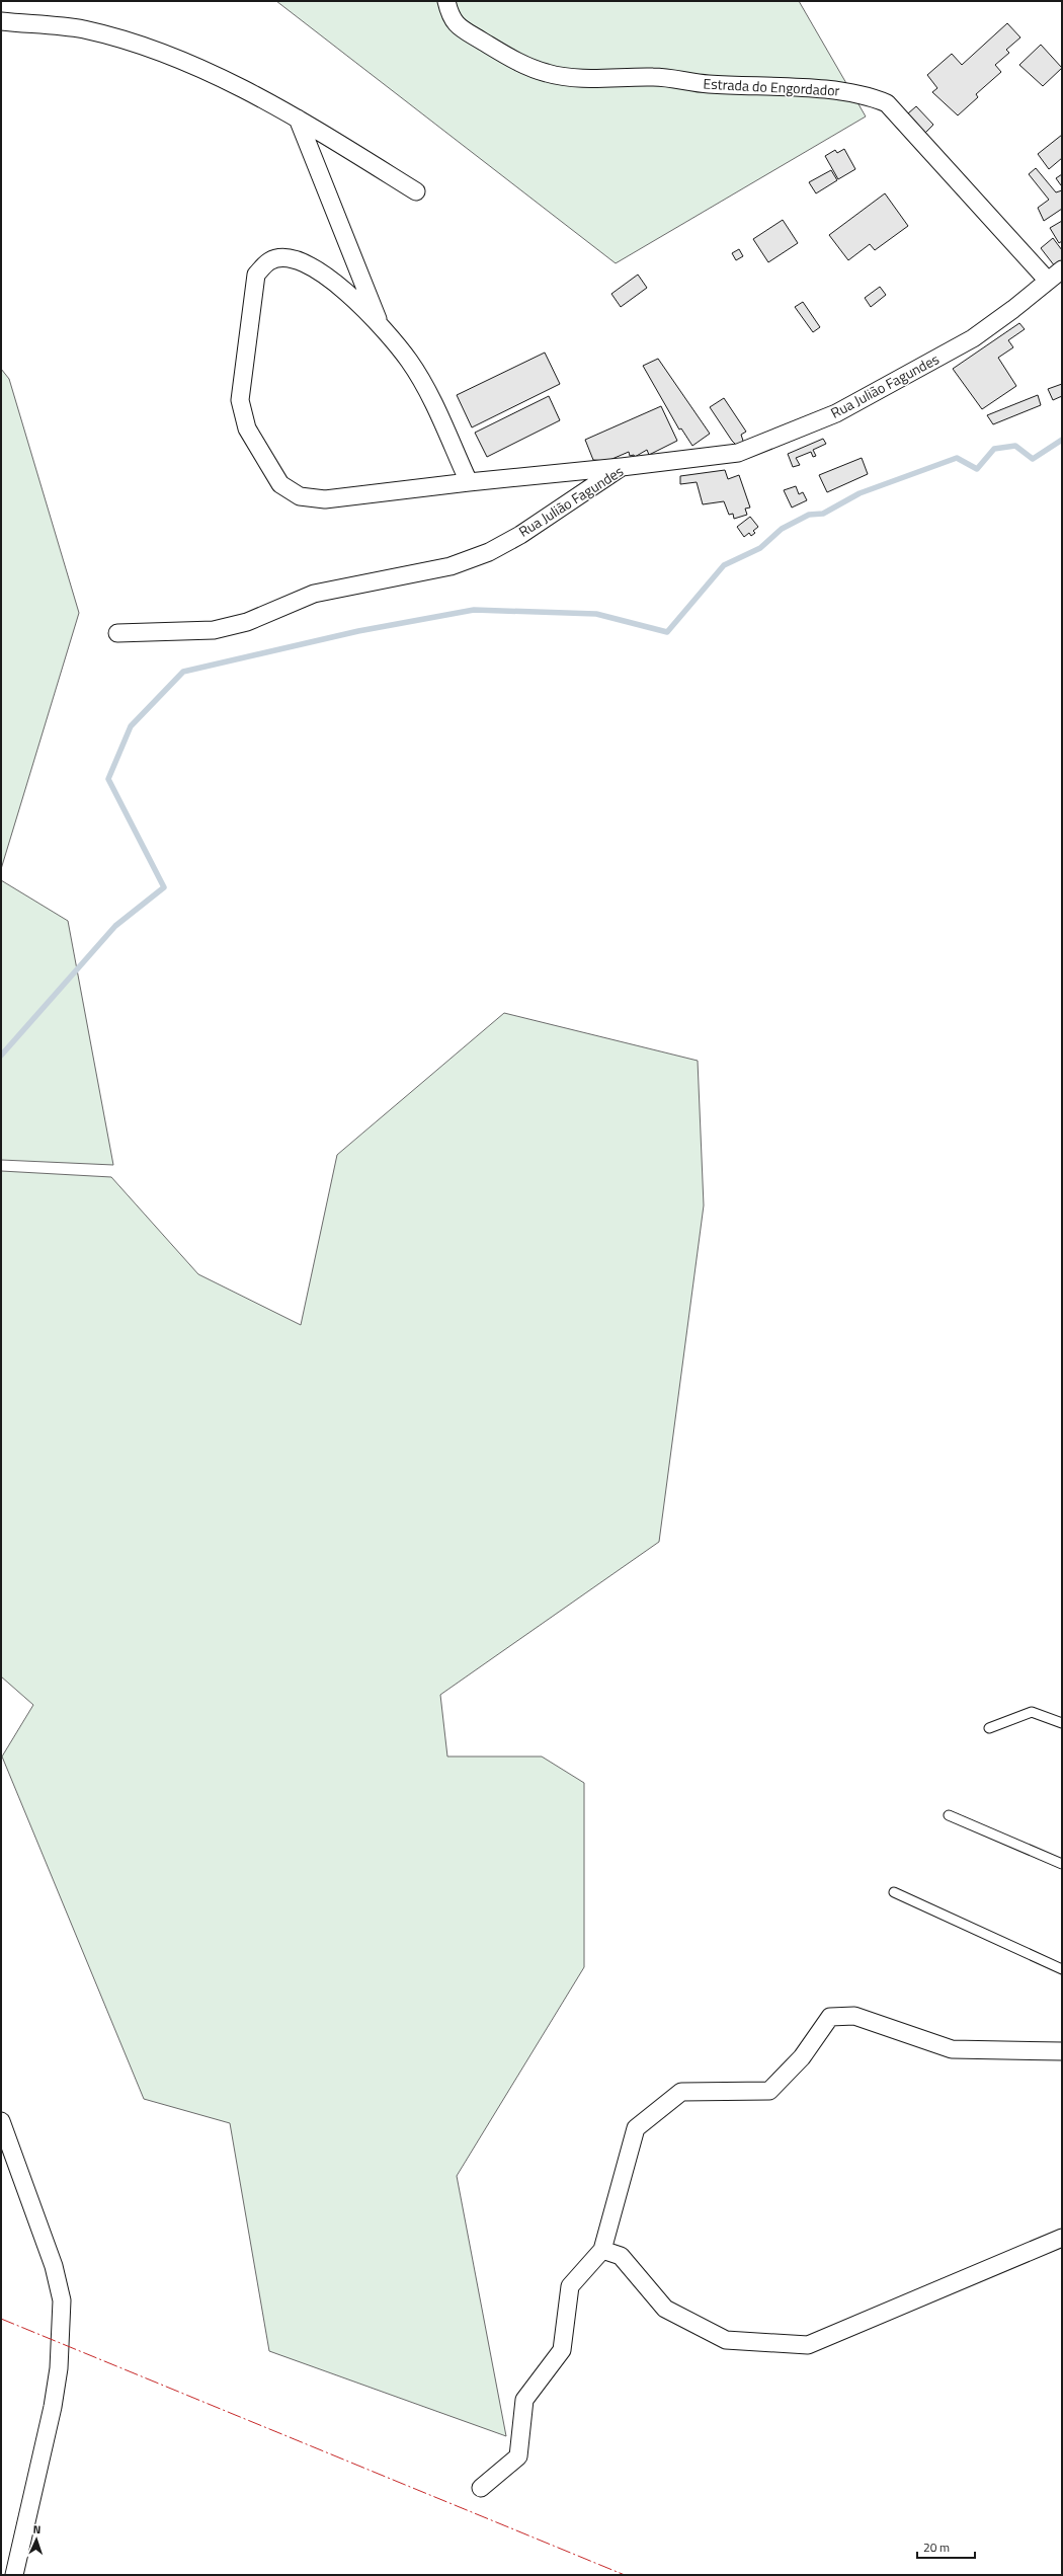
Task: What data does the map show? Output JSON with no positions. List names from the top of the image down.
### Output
{
  "streets": {
    "street": ["Estrada do Engordador", "Rua Julião Fagundes"]
  },
  "crossings": [
    ["Estrada do Engordador", "Rua Julião Fagundes"]
  ],
  "scale_bar": "20 m",
  "north": "top"
}
